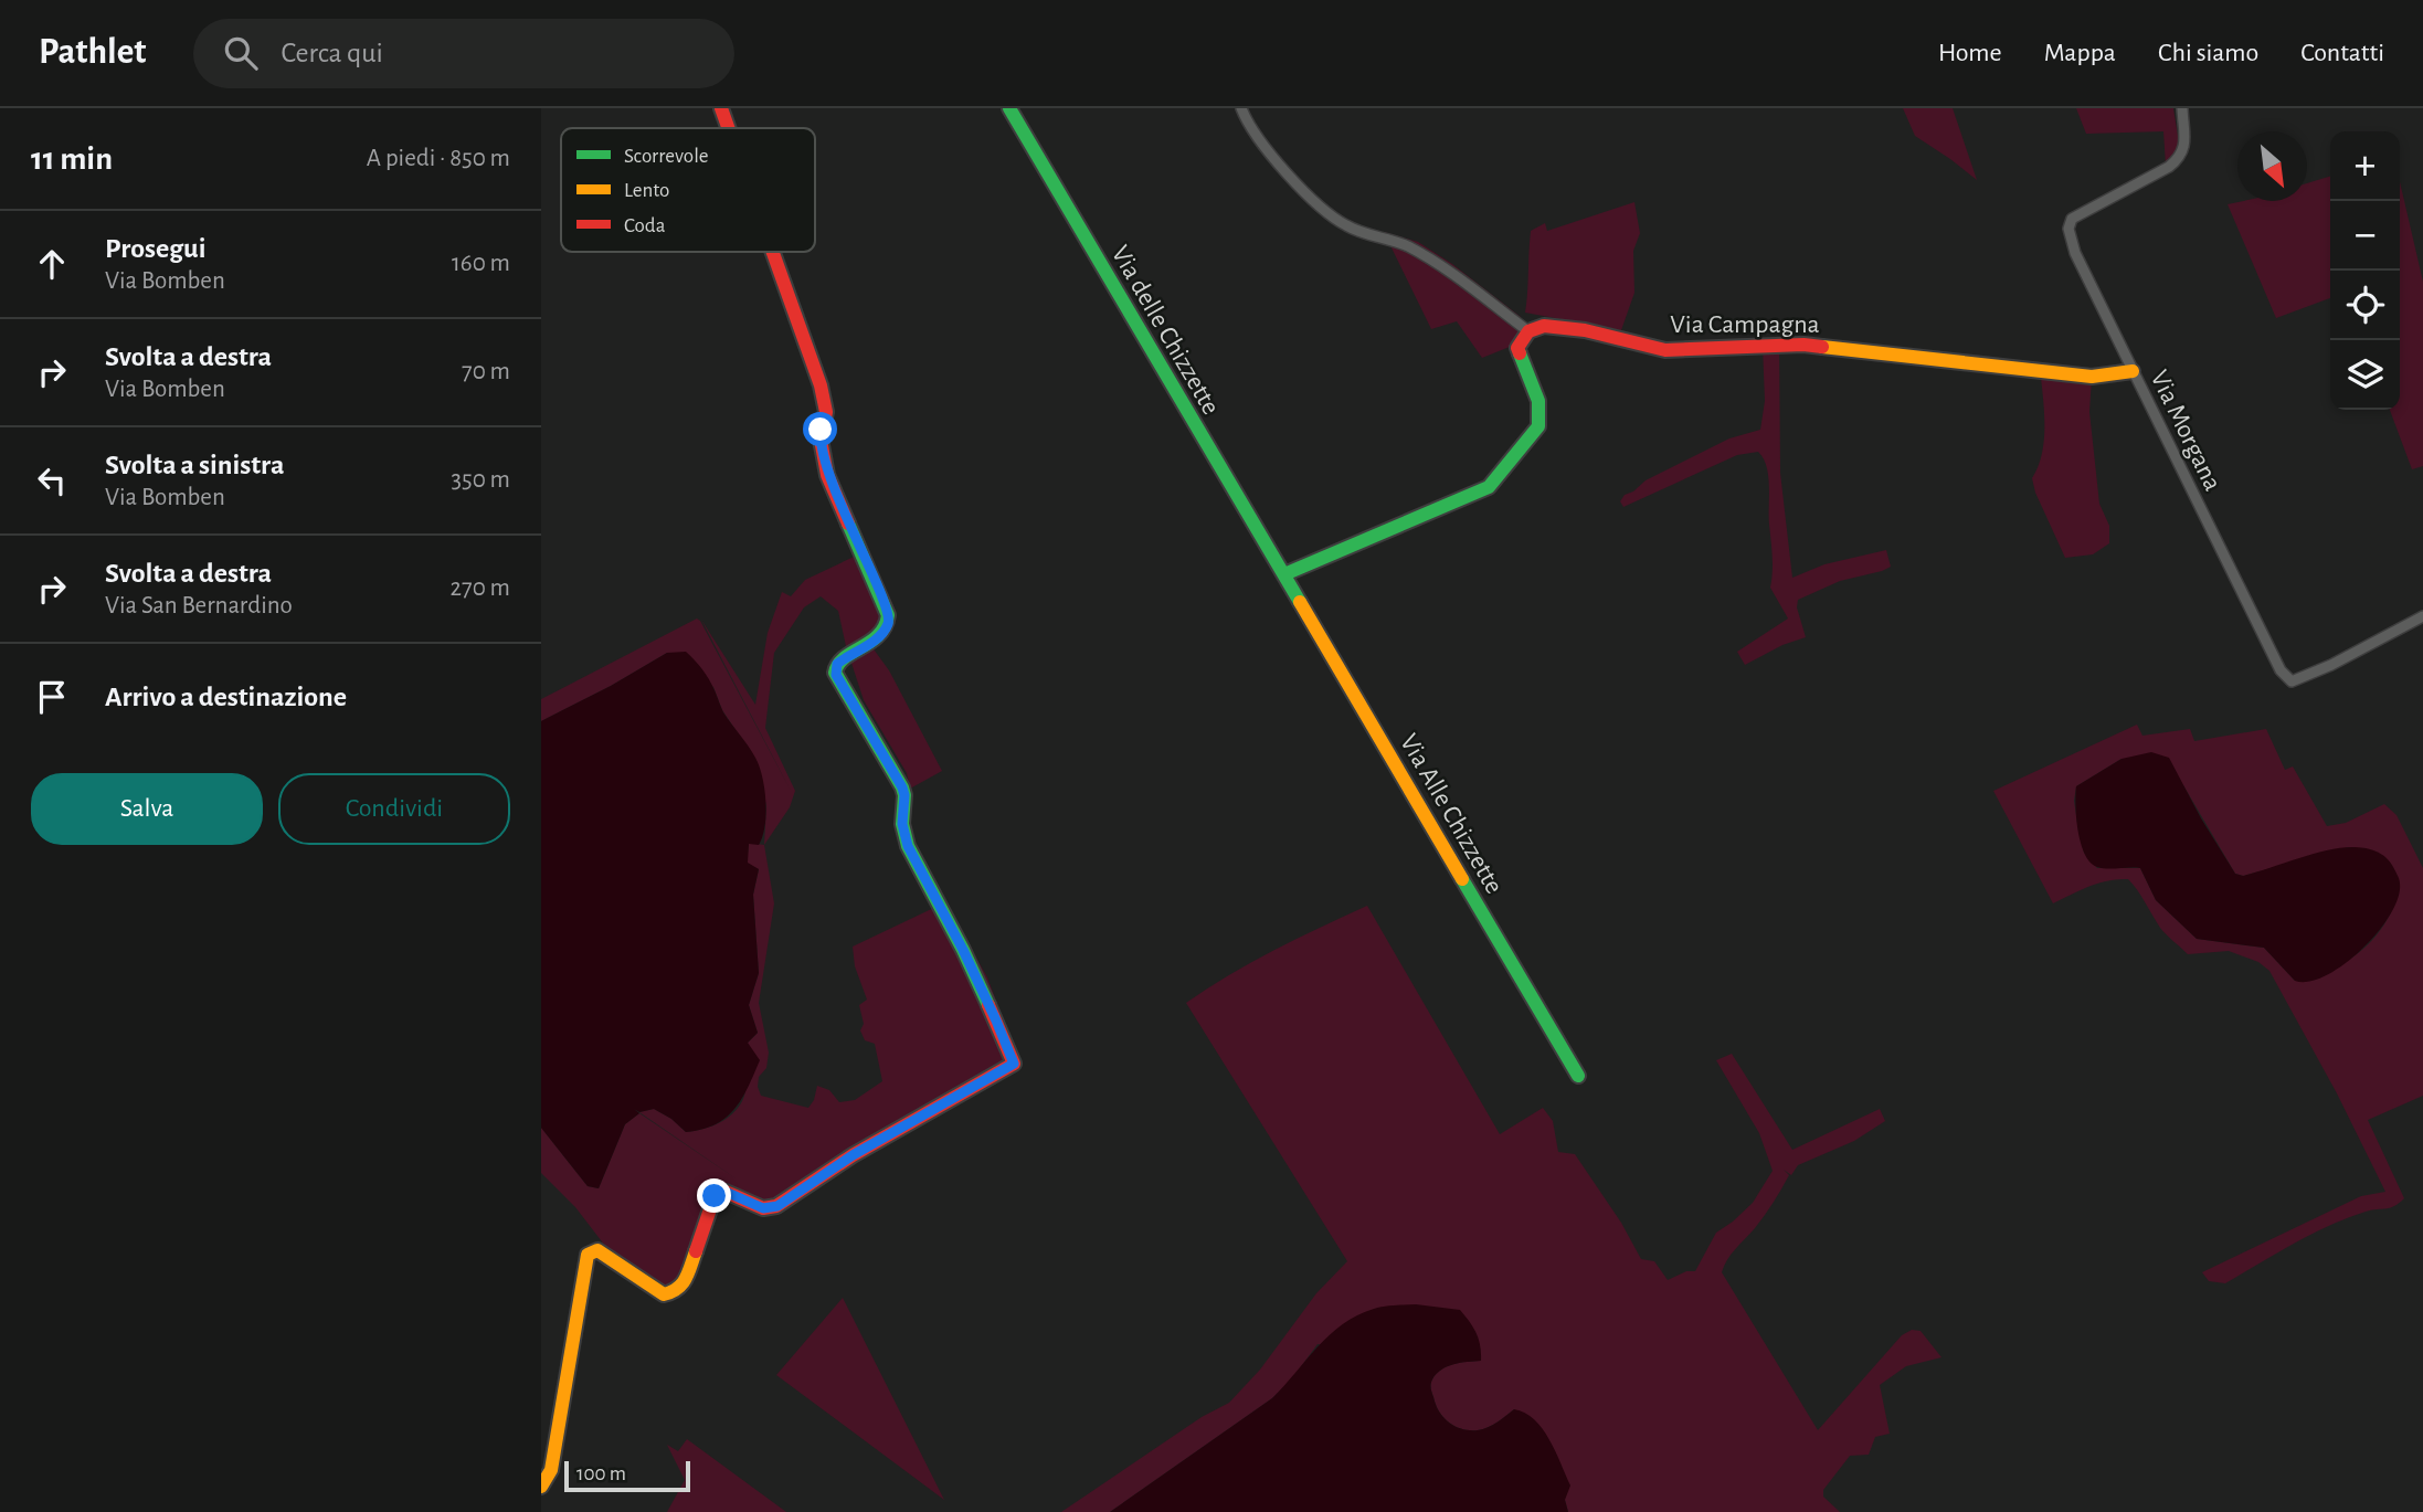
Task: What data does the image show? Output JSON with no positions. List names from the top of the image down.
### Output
{
  "streets": {
    "street": [
      "Via Campagna",
      "Via delle Chizzette",
      "Via Morgana",
      "Via Alle Chizzette"
    ]
  },
  "crossings": [
    ["Via Campagna", "Via Morgana"],
    ["Via delle Chizzette", "Via Alle Chizzette"]
  ],
  "legend": ["Scorrevole", "Lento", "Coda"],
  "scale_bar": "100 m",
  "north": "bottom right",
  "page": {
    "header": "Pathlet",
    "search": "Cerca qui",
    "nav": [
      "Home",
      "Mappa",
      "Chi siamo",
      "Contatti"
    ],
    "heading": ["11 min", "A piedi · 850 m"],
    "map_buttons": ["+", "−"],
    "list": [
      ["Prosegui", "Via Bomben", "160 m"],
      ["Svolta a destra", "Via Bomben", "70 m"],
      ["Svolta a sinistra", "Via Bomben", "350 m"],
      ["Svolta a destra", "Via San Bernardino", "270 m"],
      "Arrivo a destinazione"
    ],
    "buttons": ["Salva", "Condividi"],
    "scale": "100 m"
  }
}
